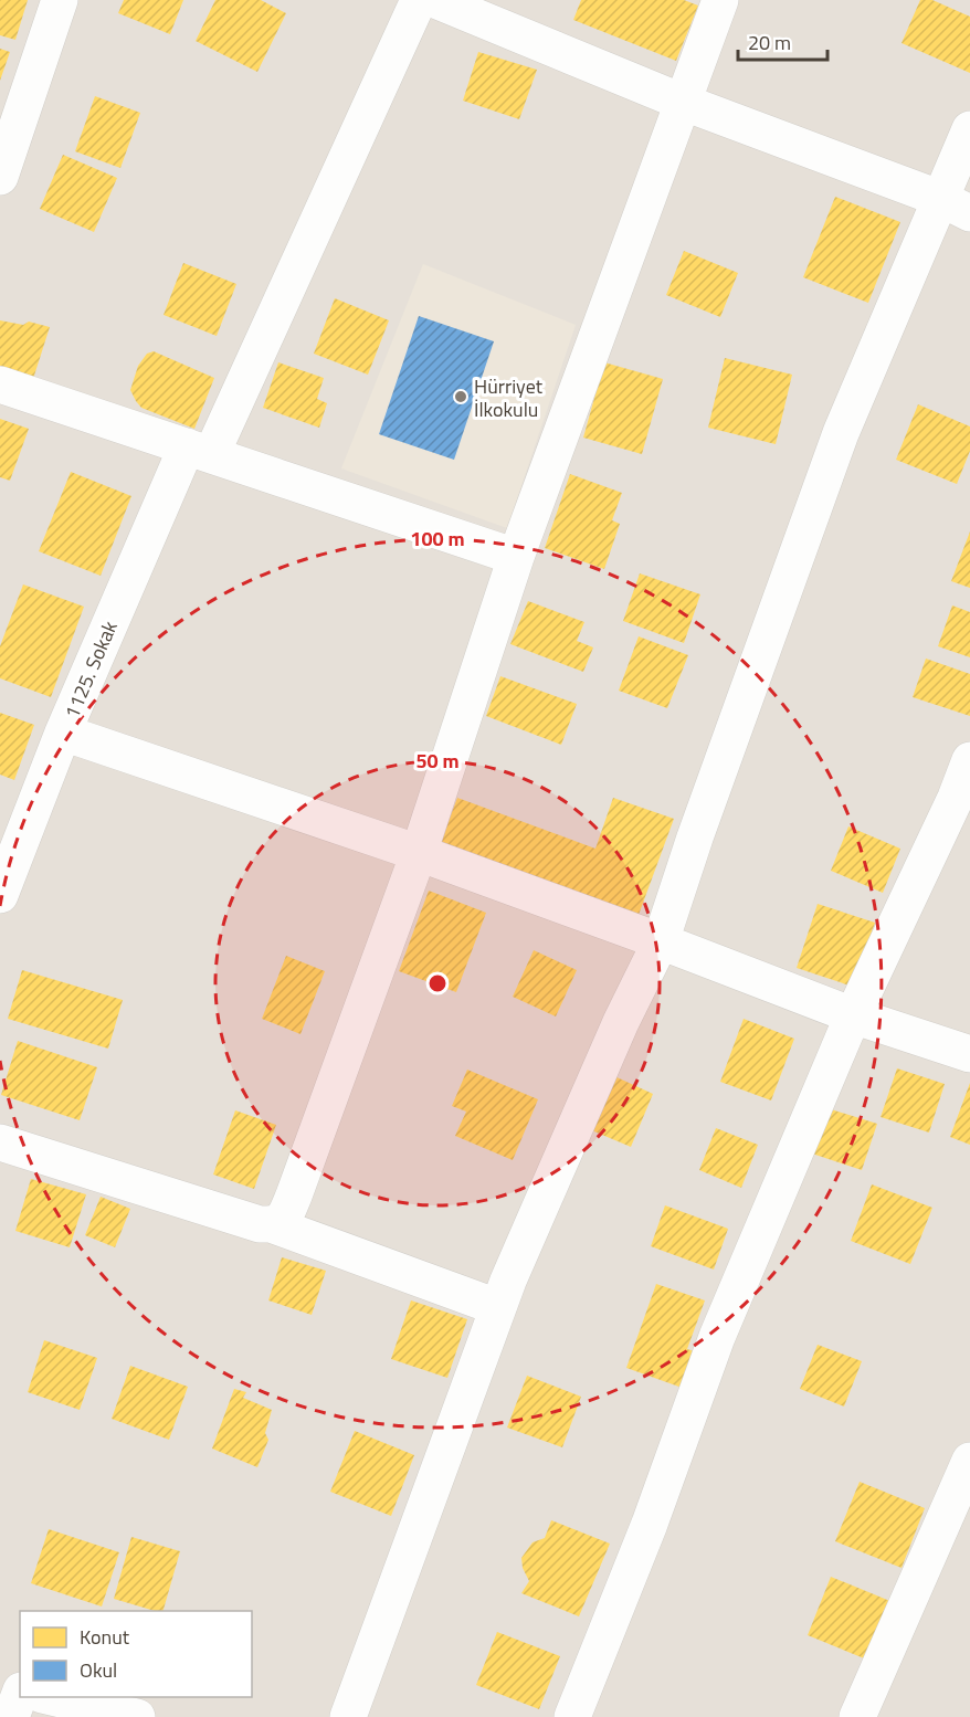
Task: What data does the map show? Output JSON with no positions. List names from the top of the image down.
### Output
{
  "streets": {
    "street": ["1125. Sokak"]
  },
  "places": ["Hürriyet İlkokulu"],
  "legend": ["Konut", "Okul"],
  "scale_bar": "20 m",
  "rings": ["100 m", "50 m"]
}
